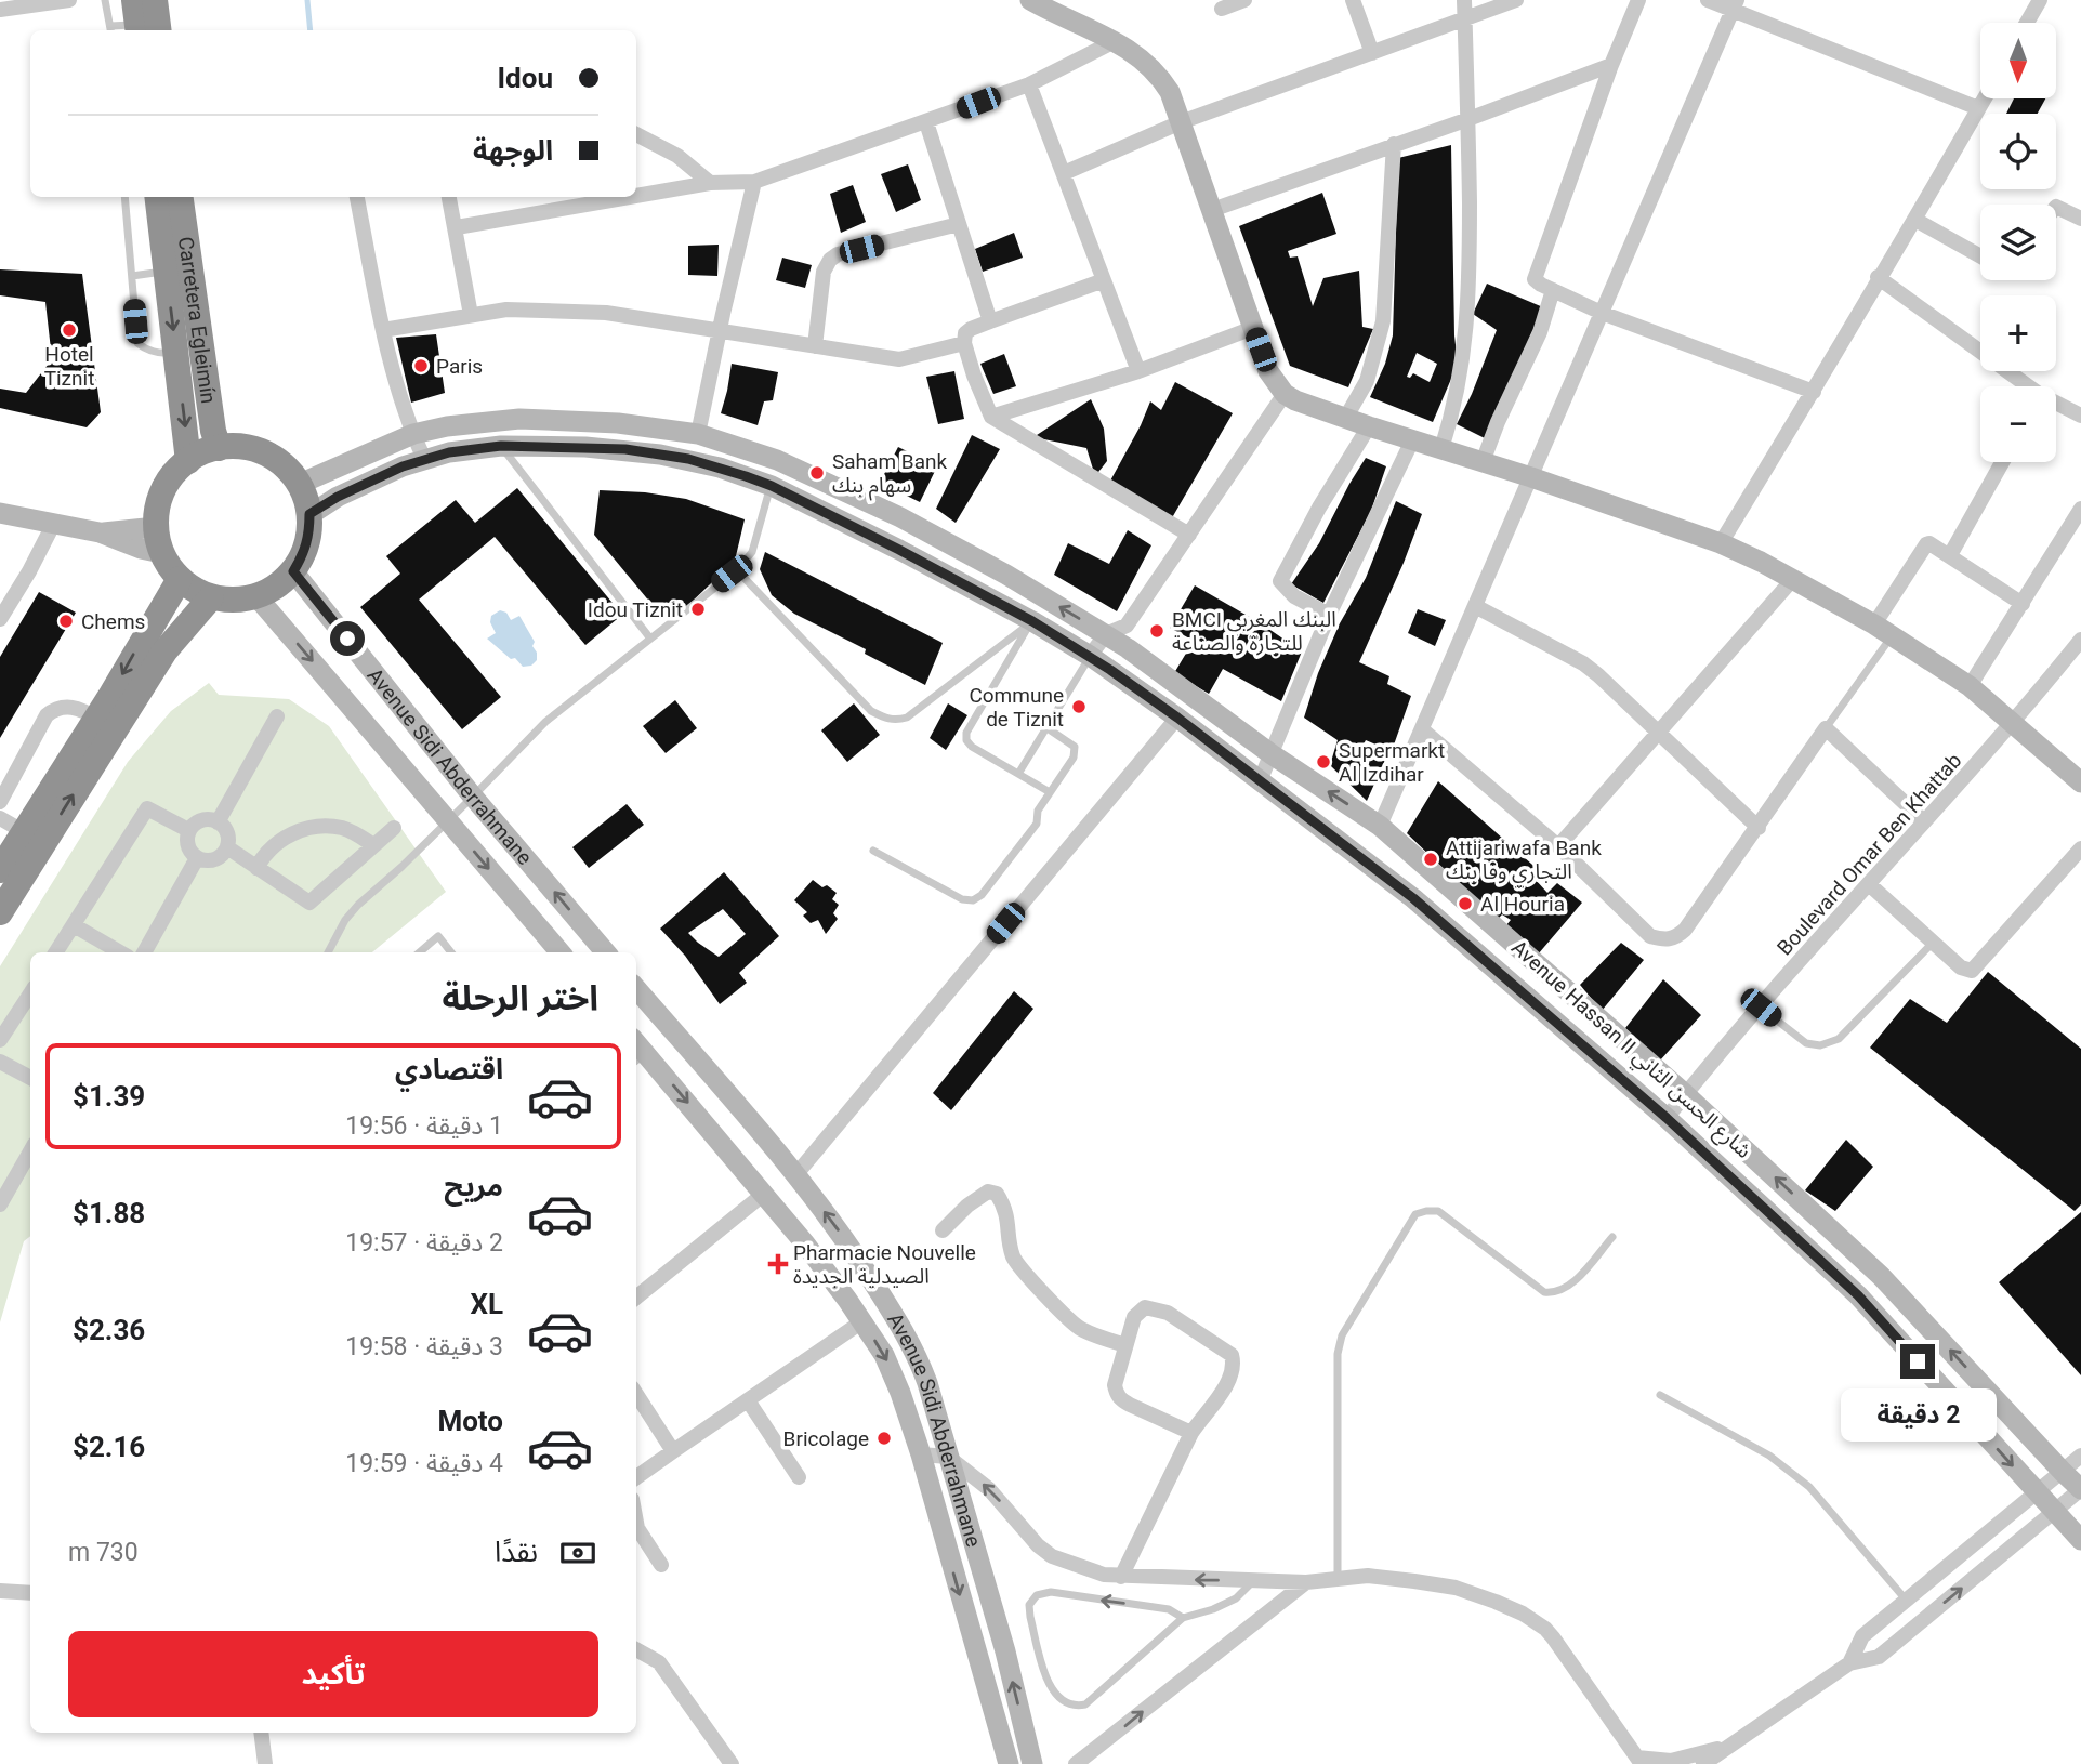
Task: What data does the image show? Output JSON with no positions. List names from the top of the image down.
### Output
{
  "streets": {
    "highway": ["Carretera Egleimín"],
    "main road": ["Avenue Sidi Abderrahmane", "Avenue Hassan II شارع الحسن الثاني"],
    "street": ["Boulevard Omar Ben Khattab"]
  },
  "crossings": [
    ["Carretera Egleimín", "Avenue Sidi Abderrahmane"],
    ["Carretera Egleimín", "Avenue Hassan II شارع الحسن الثاني"],
    ["Avenue Sidi Abderrahmane", "Avenue Hassan II شارع الحسن الثاني"],
    ["Boulevard Omar Ben Khattab", "Avenue Hassan II شارع الحسن الثاني"]
  ],
  "places": {
    "other": [
      "Hotel Tiznit",
      "Paris",
      "Saham Bank سهام بنك",
      "Idou Tiznit",
      "Chems",
      "BMCI البنك المغربي للتجارة والصناعة",
      "Commune de Tiznit",
      "Supermarkt Al Izdihar",
      "Attijariwafa Bank التجاري وفا بنك",
      "Al Houria",
      "Bricolage"
    ],
    "health": ["Pharmacie Nouvelle الصيدلية الجديدة"]
  },
  "north": "bottom",
  "page": {
    "map_buttons": ["+", "−"],
    "banner": ["Idou", "الوجهة"],
    "heading": "اختر الرحلة",
    "list": [
      {
        "name": "اقتصادي",
        "note": "1 دقيقة · 19:56",
        "value": "$1.39"
      },
      {
        "name": "مريح",
        "note": "2 دقيقة · 19:57",
        "value": "$1.88"
      },
      {
        "name": "XL",
        "note": "3 دقيقة · 19:58",
        "value": "$2.36"
      },
      {
        "name": "Moto",
        "note": "4 دقيقة · 19:59",
        "value": "$2.16"
      }
    ],
    "bubble": "2 دقيقة",
    "pay": ["نقدًا", "730 m"],
    "buttons": "تأكيد"
  }
}
